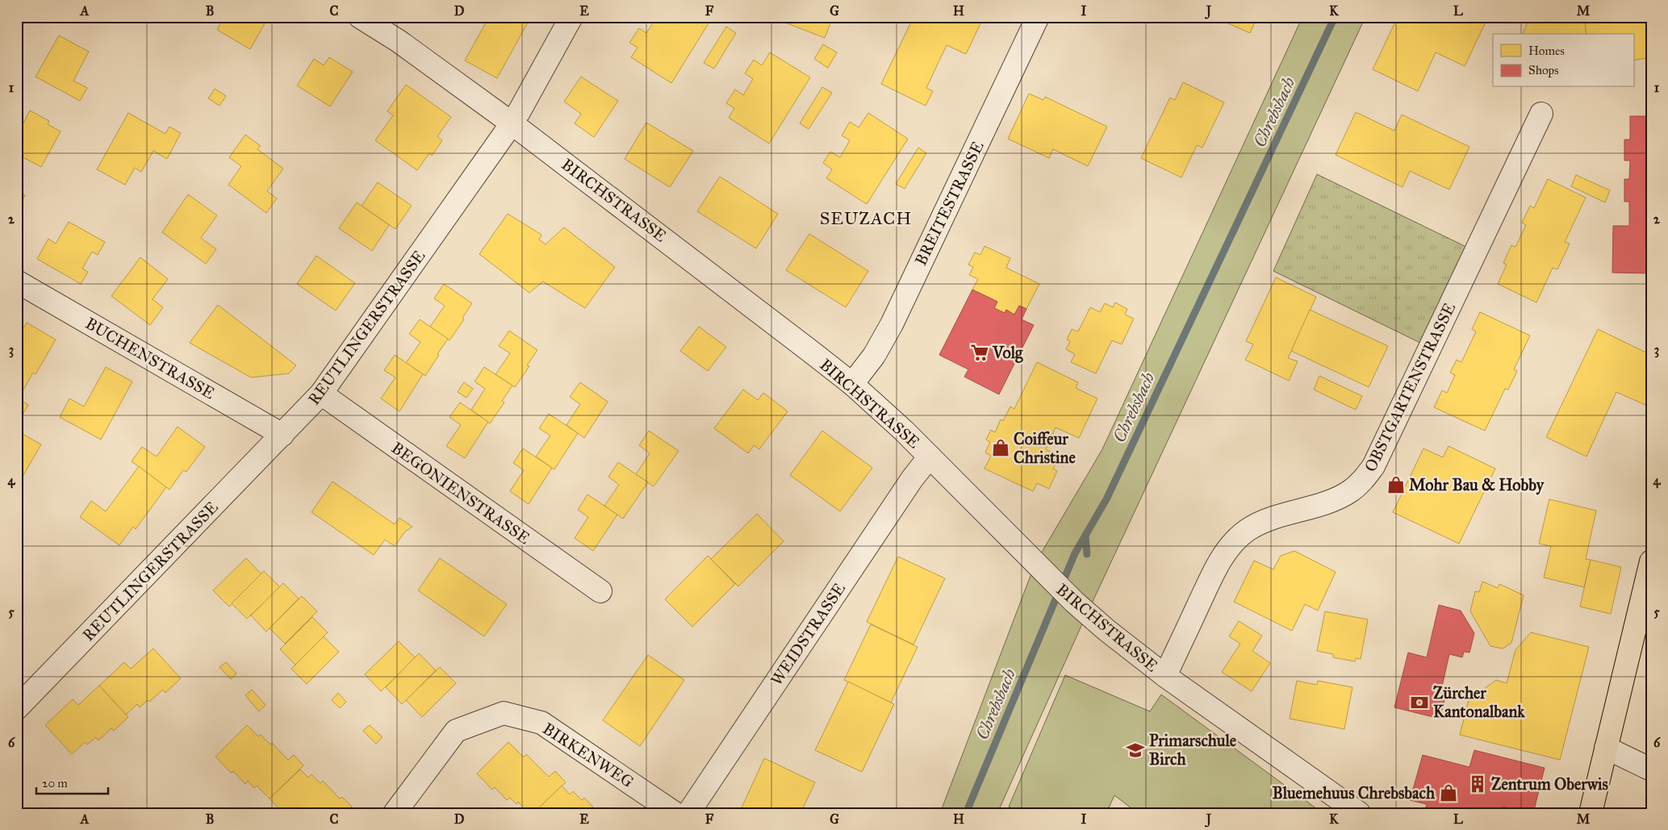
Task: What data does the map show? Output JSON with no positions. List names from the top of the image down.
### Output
{
  "streets": {
    "street": [
      "BIRCHSTRASSE",
      "BREITESTRASSE",
      "REUTLINGERSTRASSE",
      "BUCHENSTRASSE",
      "OBSTGARTENSTRASSE",
      "BEGONIENSTRASSE",
      "WEIDSTRASSE",
      "BIRKENWEG"
    ]
  },
  "crossings": [
    ["BIRCHSTRASSE", "BREITESTRASSE"],
    ["BIRCHSTRASSE", "REUTLINGERSTRASSE"],
    ["BIRCHSTRASSE", "OBSTGARTENSTRASSE"],
    ["BIRCHSTRASSE", "WEIDSTRASSE"],
    ["REUTLINGERSTRASSE", "BUCHENSTRASSE"],
    ["REUTLINGERSTRASSE", "BEGONIENSTRASSE"]
  ],
  "districts": ["SEUZACH"],
  "water": ["Chrebsbach"],
  "places": {
    "supermarket": ["Volg"],
    "shop": ["Coiffeur Christine", "Mohr Bau & Hobby", "Bluemehuus Chrebsbach"],
    "bank": ["Zürcher Kantonalbank"],
    "school or university": ["Primarschule Birch"],
    "building": ["Zentrum Oberwis"]
  },
  "legend": ["Homes", "Shops"],
  "scale_bar": "20 m",
  "grid": {
    "columns": [
      "A",
      "B",
      "C",
      "D",
      "E",
      "F",
      "G",
      "H",
      "I",
      "J",
      "K",
      "L",
      "M"
    ],
    "rows": [
      "1",
      "2",
      "3",
      "4",
      "5",
      "6"
    ]
  }
}
